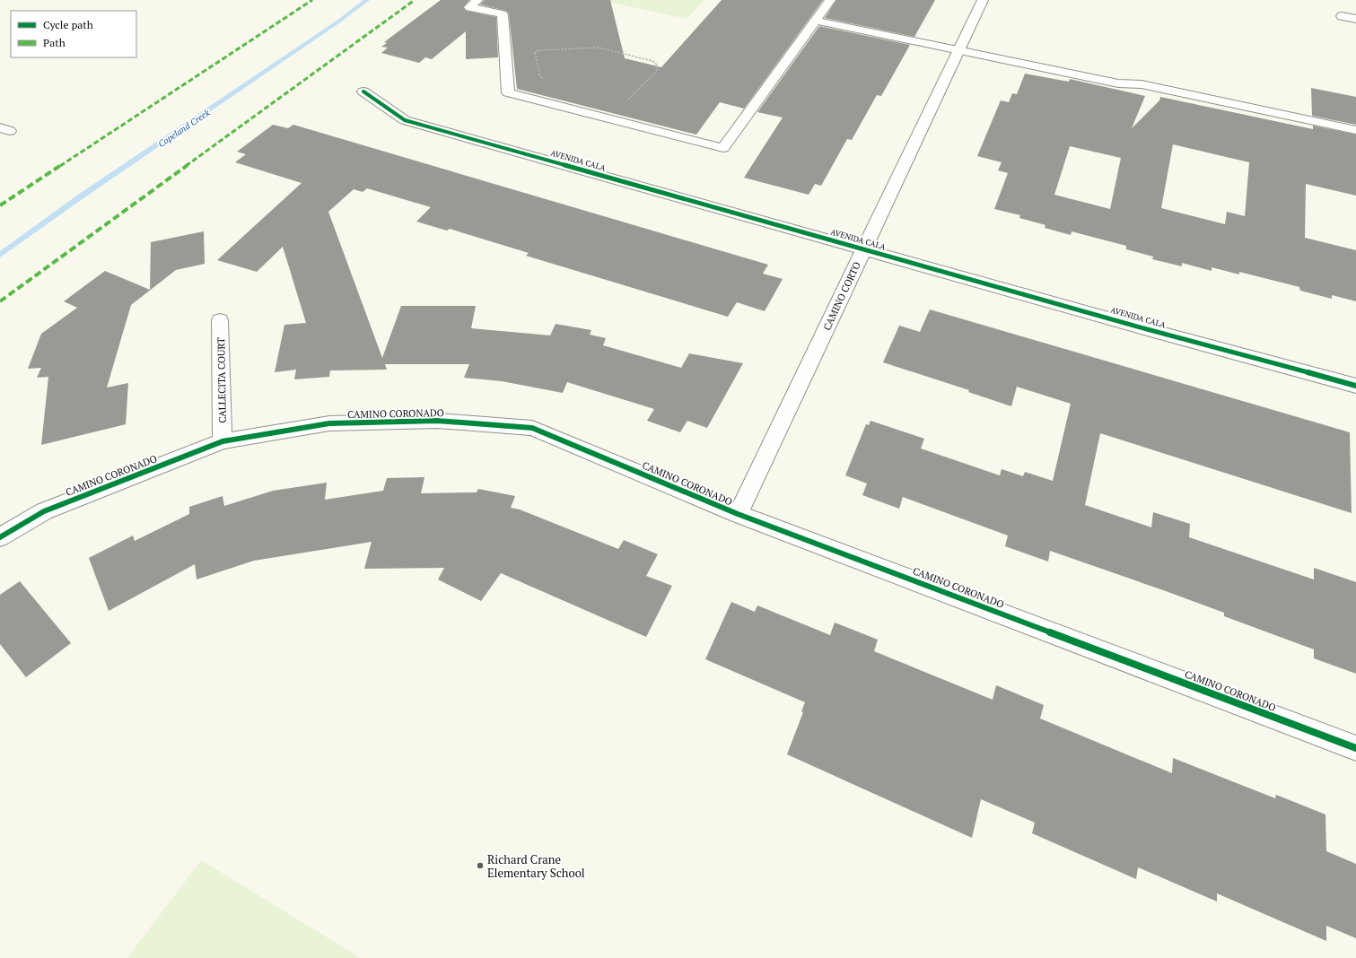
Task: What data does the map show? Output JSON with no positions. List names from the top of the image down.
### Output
{
  "streets": {
    "street": [
      "AVENIDA CALA",
      "CAMINO CORTO",
      "CALLECITA COURT",
      "CAMINO CORONADO"
    ]
  },
  "crossings": [
    ["AVENIDA CALA", "CAMINO CORTO"],
    ["CAMINO CORTO", "CAMINO CORONADO"],
    ["CALLECITA COURT", "CAMINO CORONADO"]
  ],
  "water": ["Copeland Creek"],
  "places": ["Richard Crane Elementary School"],
  "legend": ["Cycle path", "Path"]
}
